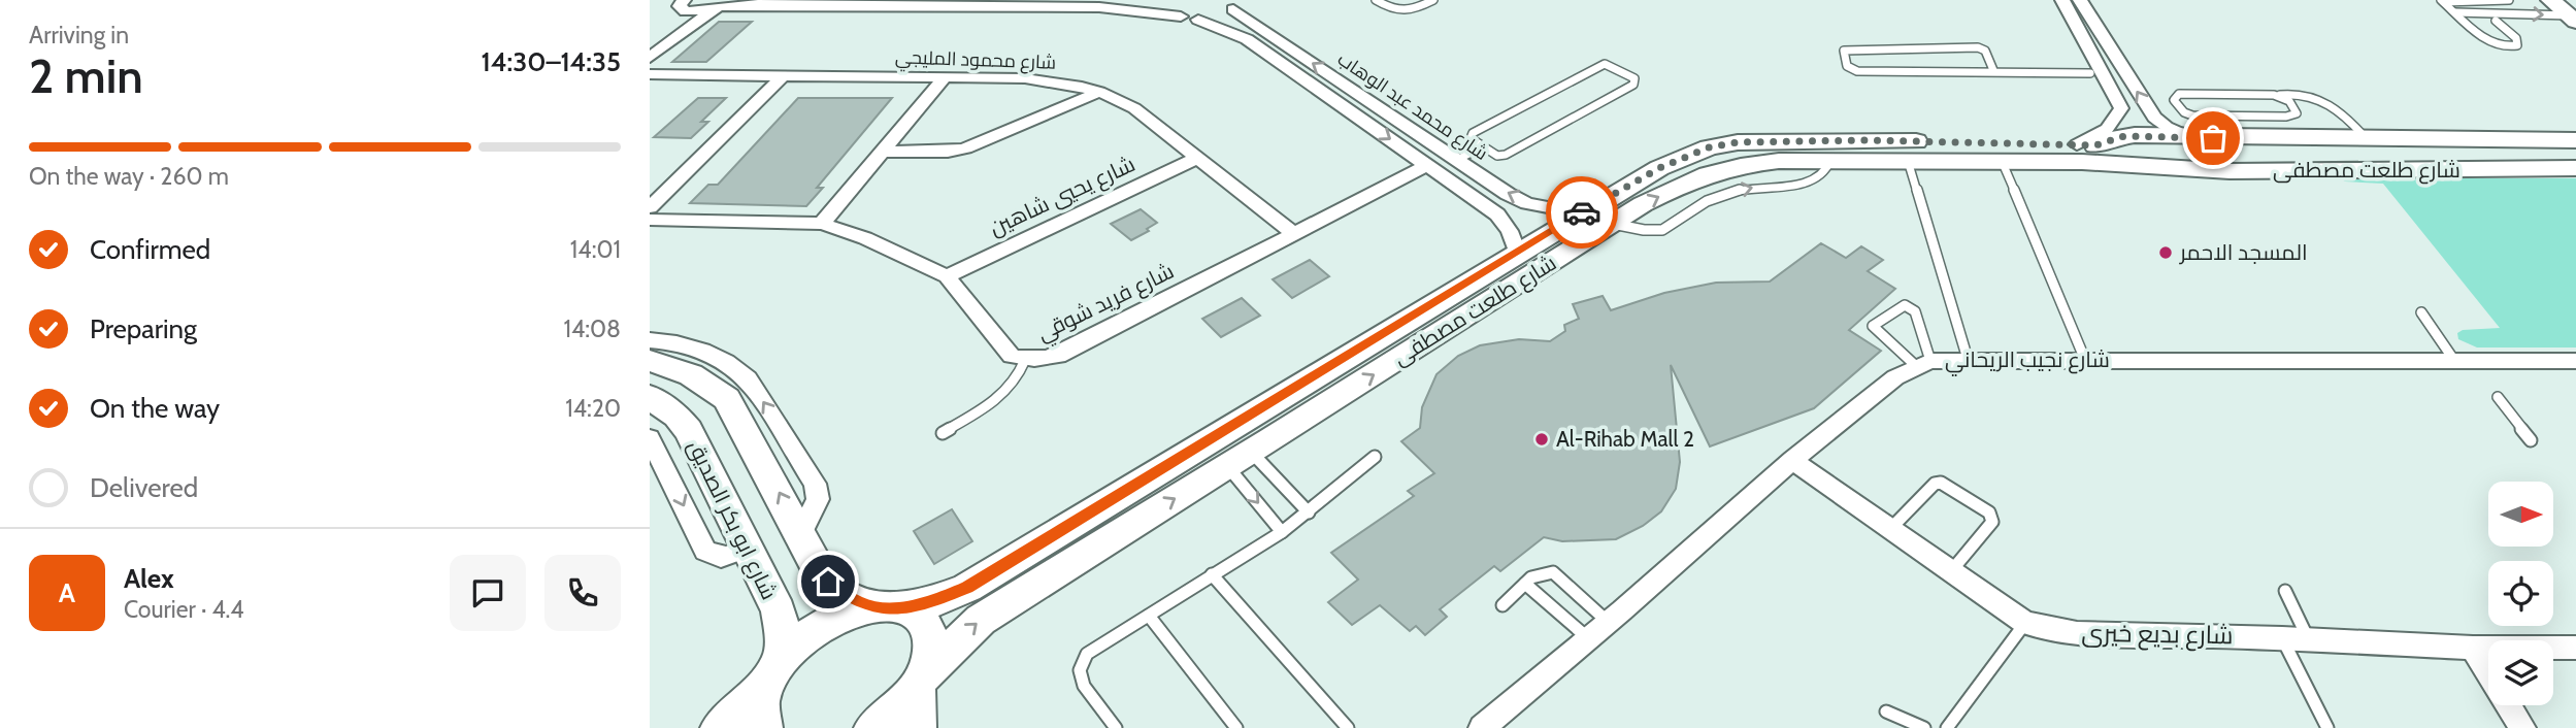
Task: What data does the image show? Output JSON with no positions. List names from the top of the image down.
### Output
{
  "streets": {
    "street": [
      "شارع محمود المليجي",
      "شارع محمد عبد الوهاب",
      "شارع طلعت مصطفى",
      "شارع يحيي شاهين",
      "شارع فريد شوقي",
      "شارع نجيب الريحاني",
      "شارع ابو بكر الصديق",
      "شارع بديع خيرى"
    ]
  },
  "crossings": [
    ["شارع محمود المليجي", "شارع يحيي شاهين"],
    ["شارع محمود المليجي", "شارع فريد شوقي"],
    ["شارع محمد عبد الوهاب", "شارع طلعت مصطفى"],
    ["شارع محمد عبد الوهاب", "شارع فريد شوقي"],
    ["شارع طلعت مصطفى", "شارع ابو بكر الصديق"],
    ["شارع يحيي شاهين", "شارع فريد شوقي"],
    ["شارع نجيب الريحاني", "شارع بديع خيرى"]
  ],
  "places": ["المسجد الاحمر", "Al-Rihab Mall 2"],
  "north": "right",
  "page": {
    "heading": ["2 min", "Arriving in", "14:30–14:35"],
    "panel": ["Alex", "Courier · 4.4"],
    "bar": "On the way · 260 m",
    "list": [
      ["Confirmed", "14:01"],
      ["Preparing", "14:08"],
      ["On the way", "14:20"],
      "Delivered"
    ],
    "round": "A"
  }
}
